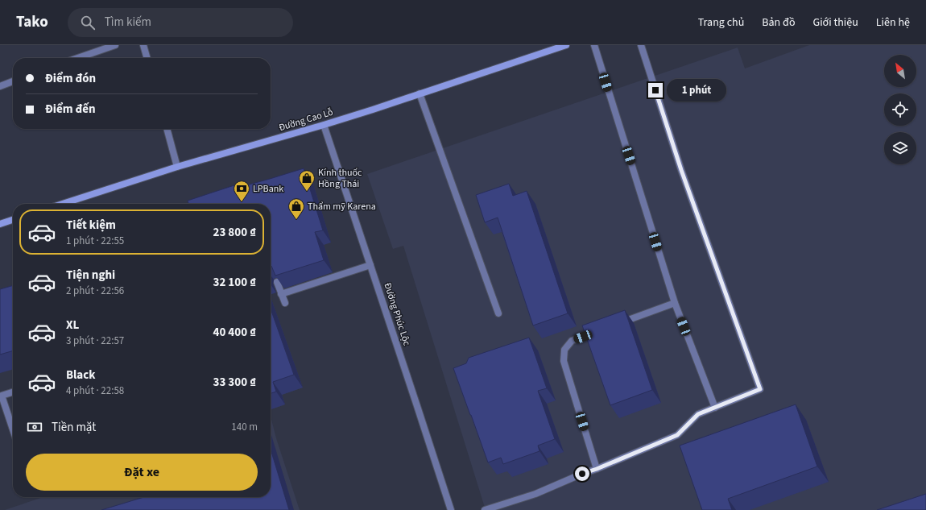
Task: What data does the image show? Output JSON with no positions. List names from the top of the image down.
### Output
{
  "streets": {
    "main road": ["Đường Cao Lỗ"],
    "street": ["Đường Phúc Lộc"]
  },
  "crossings": [
    ["Đường Cao Lỗ", "Đường Phúc Lộc"]
  ],
  "places": {
    "shop": ["Kính thuốc Hồng Thái", "Thẩm mỹ Karena"],
    "bank": ["LPBank"]
  },
  "north": "top left",
  "page": {
    "header": "Tako",
    "search": "Tìm kiếm",
    "nav": [
      "Trang chủ",
      "Bản đồ",
      "Giới thiệu",
      "Liên hệ"
    ],
    "banner": ["Điểm đón", "Điểm đến"],
    "bubble": "1 phút",
    "list": [
      {
        "name": "Tiết kiệm",
        "note": "1 phút · 22:55",
        "value": "23 800 ₫"
      },
      {
        "name": "Tiện nghi",
        "note": "2 phút · 22:56",
        "value": "32 100 ₫"
      },
      {
        "name": "XL",
        "note": "3 phút · 22:57",
        "value": "40 400 ₫"
      },
      {
        "name": "Black",
        "note": "4 phút · 22:58",
        "value": "33 300 ₫"
      }
    ],
    "pay": ["Tiền mặt", "140 m"],
    "buttons": "Đặt xe"
  }
}
